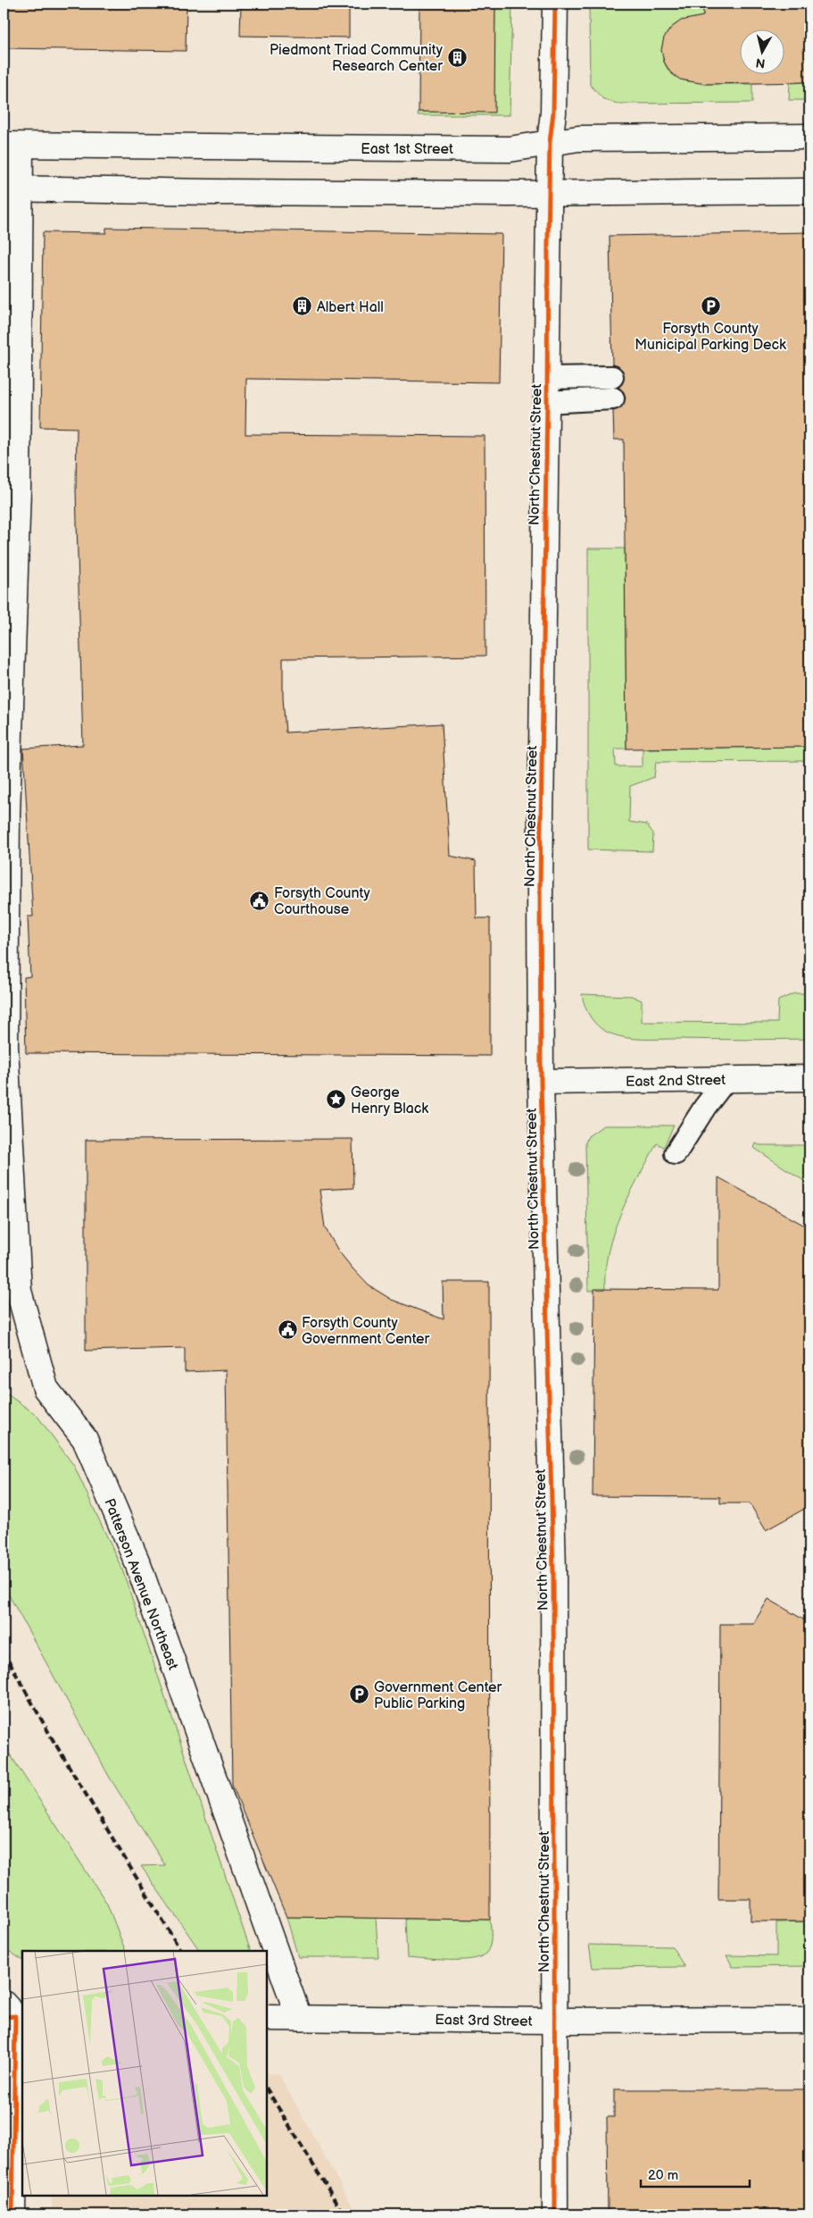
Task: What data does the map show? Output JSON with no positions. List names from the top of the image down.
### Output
{
  "streets": {
    "street": [
      "East 1st Street",
      "North Chestnut Street",
      "East 2nd Street",
      "Patterson Avenue Northeast",
      "East 3rd Street"
    ]
  },
  "crossings": [
    ["East 1st Street", "North Chestnut Street"],
    ["East 1st Street", "Patterson Avenue Northeast"],
    ["North Chestnut Street", "East 2nd Street"],
    ["North Chestnut Street", "East 3rd Street"],
    ["Patterson Avenue Northeast", "East 3rd Street"]
  ],
  "places": {
    "building": ["Piedmont Triad Community Research Center", "Albert Hall"],
    "parking": ["Forsyth County Municipal Parking Deck", "Government Center Public Parking"],
    "public building": ["Forsyth County Courthouse", "Forsyth County Government Center"],
    "place": ["George Henry Black"]
  },
  "scale_bar": "20 m",
  "north": "bottom"
}
